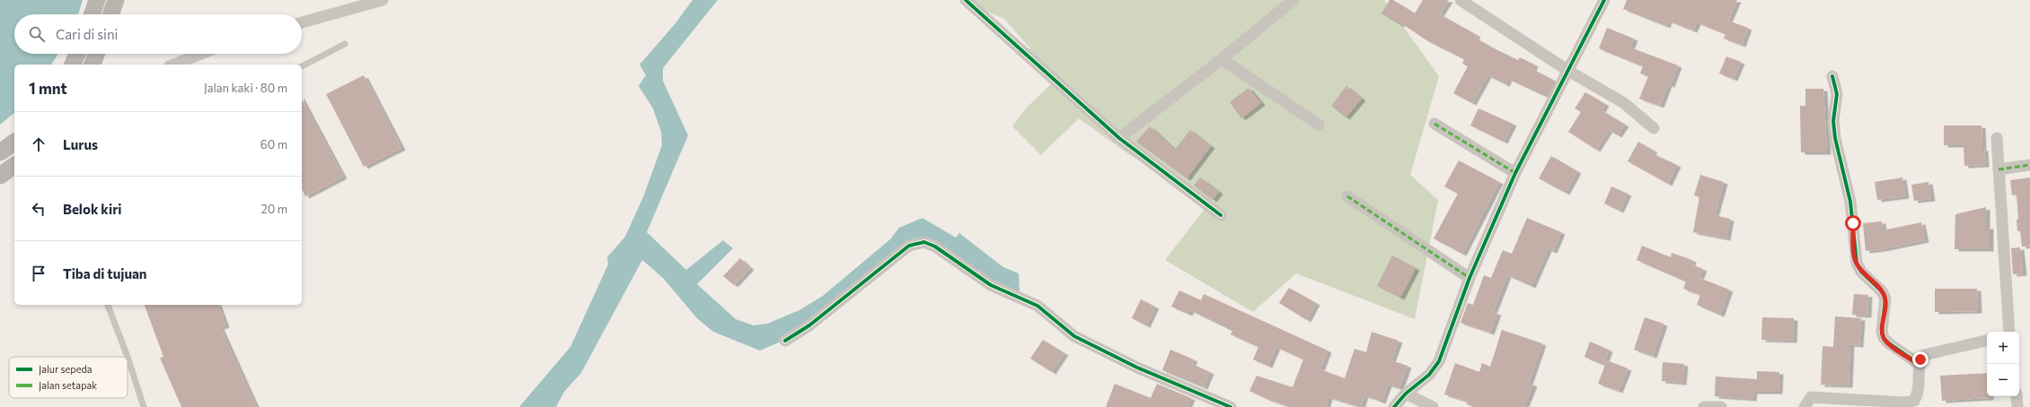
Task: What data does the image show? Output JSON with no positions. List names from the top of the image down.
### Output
{
  "legend": ["Jalur sepeda", "Jalan setapak"],
  "page": {
    "search": "Cari di sini",
    "heading": ["1 mnt", "Jalan kaki · 80 m"],
    "list": [
      ["Lurus", "60 m"],
      ["Belok kiri", "20 m"],
      "Tiba di tujuan"
    ],
    "map_buttons": ["+", "−"]
  }
}
